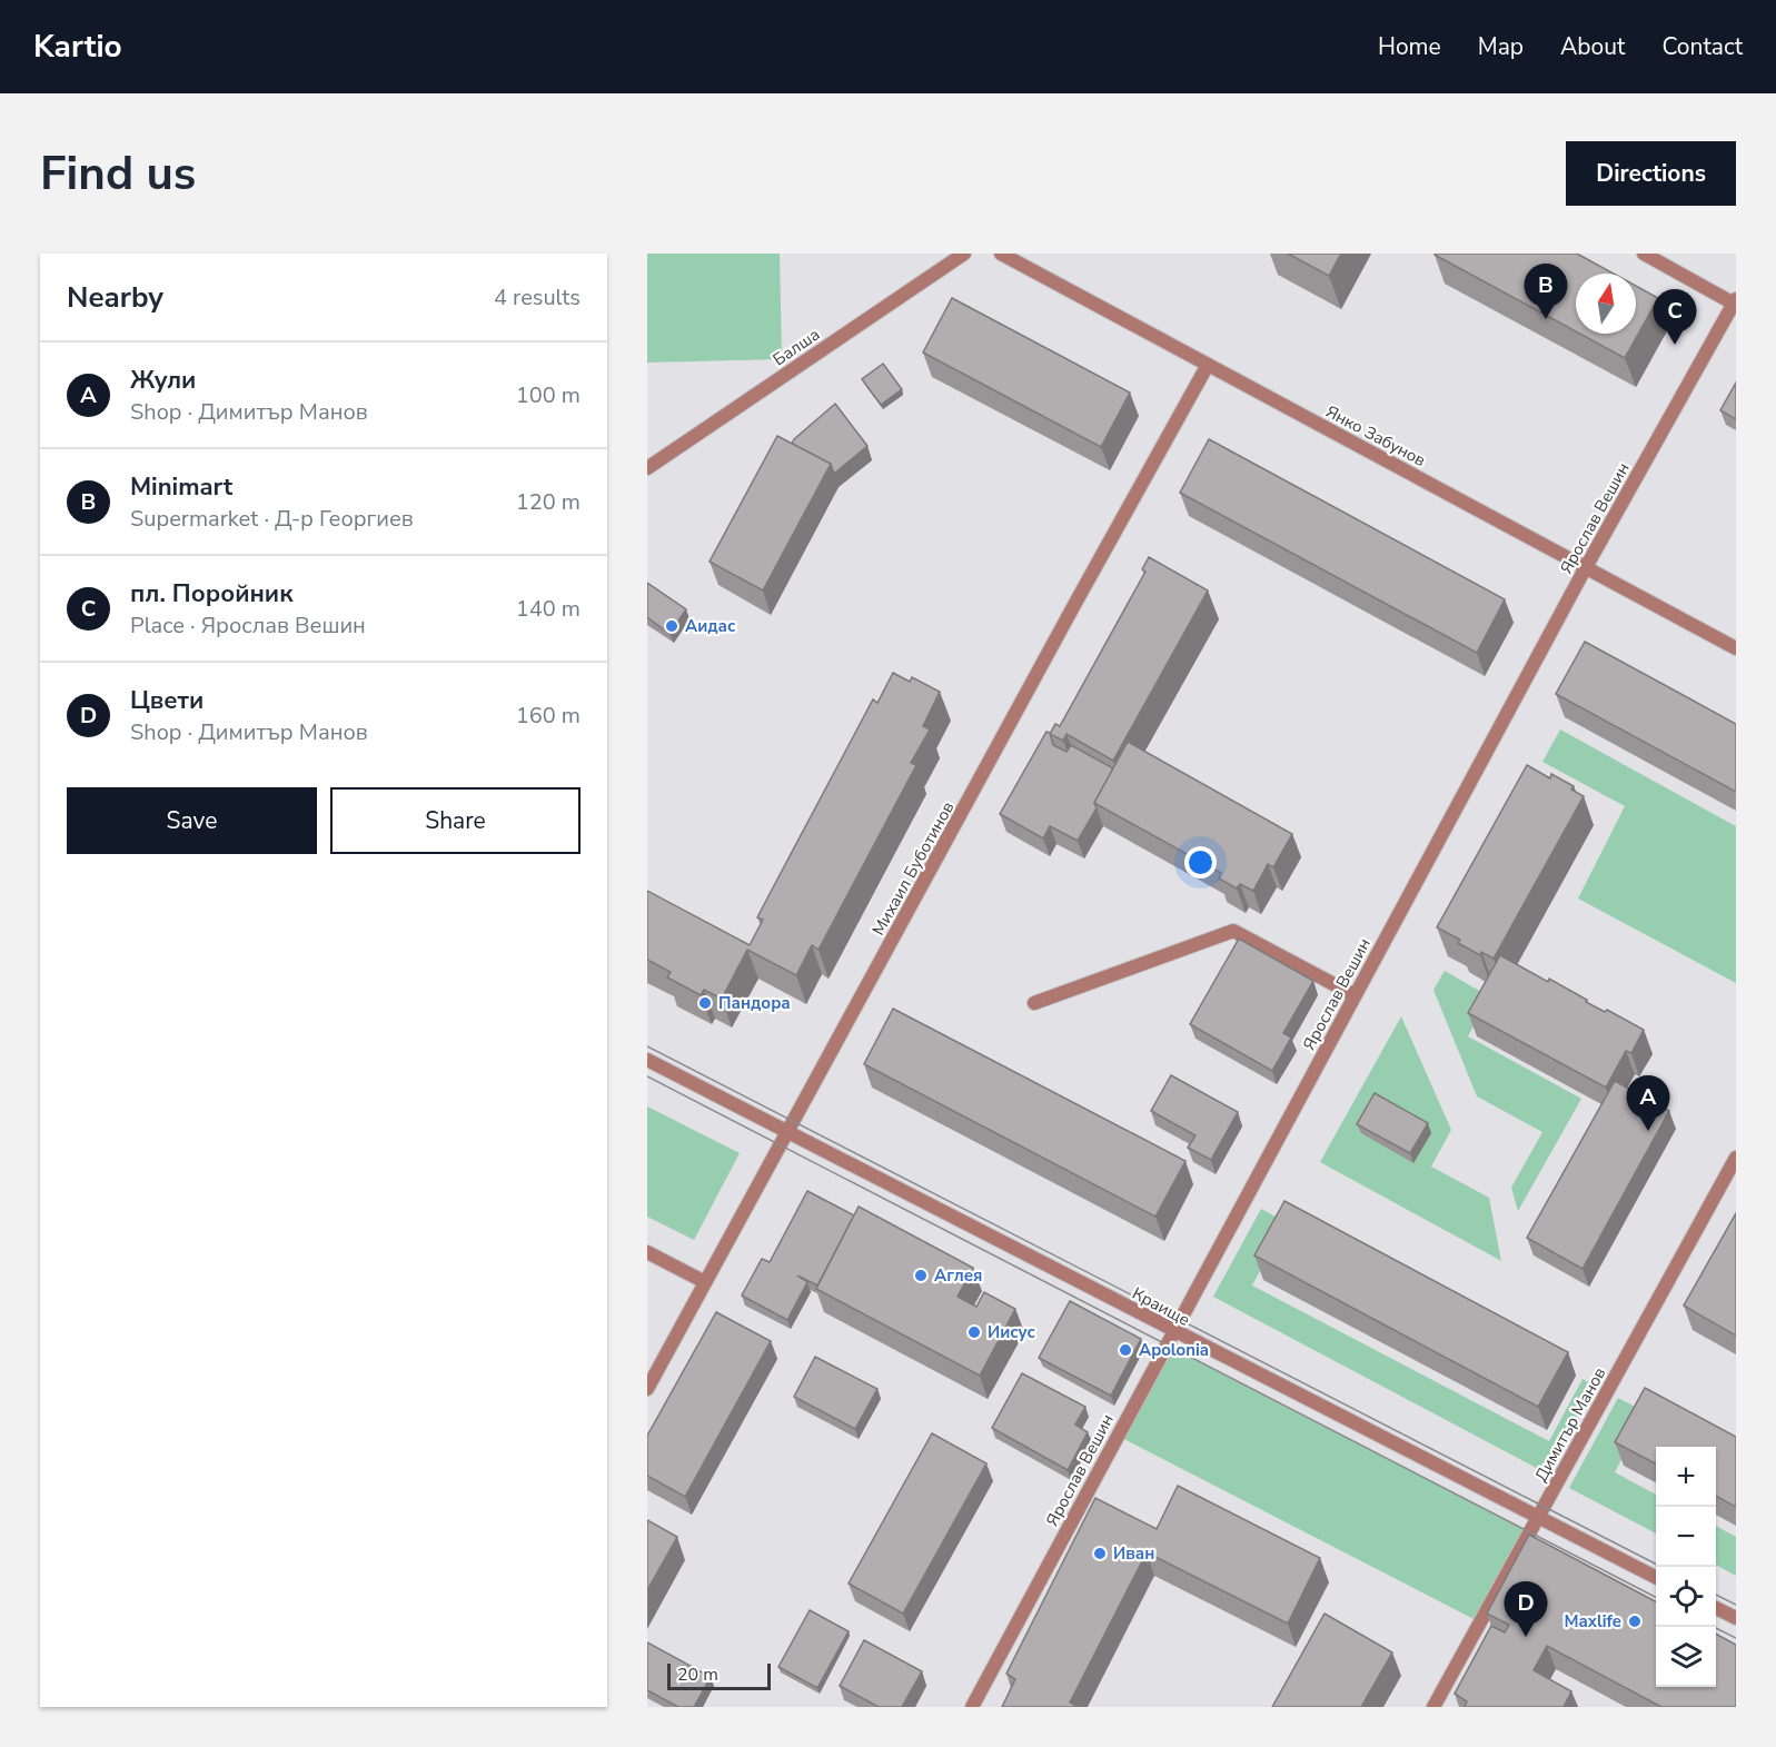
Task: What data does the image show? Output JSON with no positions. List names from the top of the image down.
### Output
{
  "streets": {
    "street": [
      "Балша",
      "Янко Забунов",
      "Ярослав Вешин",
      "Михаил Буботинов",
      "Краище",
      "Димитър Манов"
    ]
  },
  "crossings": [
    ["Янко Забунов", "Ярослав Вешин"],
    ["Янко Забунов", "Михаил Буботинов"],
    ["Ярослав Вешин", "Краище"],
    ["Михаил Буботинов", "Краище"],
    ["Краище", "Димитър Манов"]
  ],
  "places": [
    "Аидас",
    "Пандора",
    "Аглея",
    "Иисус",
    "Apolonia",
    "Иван",
    "Maxlife"
  ],
  "scale_bar": "20 m",
  "north": "top",
  "page": {
    "header": "Kartio",
    "nav": [
      "Home",
      "Map",
      "About",
      "Contact"
    ],
    "buttons": [
      "Directions",
      ["Save", "Share"]
    ],
    "title": "Find us",
    "heading": ["Nearby", "4 results"],
    "pins": [
      "B",
      "C",
      "A",
      "D"
    ],
    "list": [
      {
        "mark": "A",
        "name": "Жули",
        "note": "Shop · Димитър Манов",
        "value": "100 m"
      },
      {
        "mark": "B",
        "name": "Minimart",
        "note": "Supermarket · Д-р Георгиев",
        "value": "120 m"
      },
      {
        "mark": "C",
        "name": "пл. Поройник",
        "note": "Place · Ярослав Вешин",
        "value": "140 m"
      },
      {
        "mark": "D",
        "name": "Цвети",
        "note": "Shop · Димитър Манов",
        "value": "160 m"
      }
    ],
    "map_buttons": ["+", "−"],
    "scale": "20 m"
  }
}
